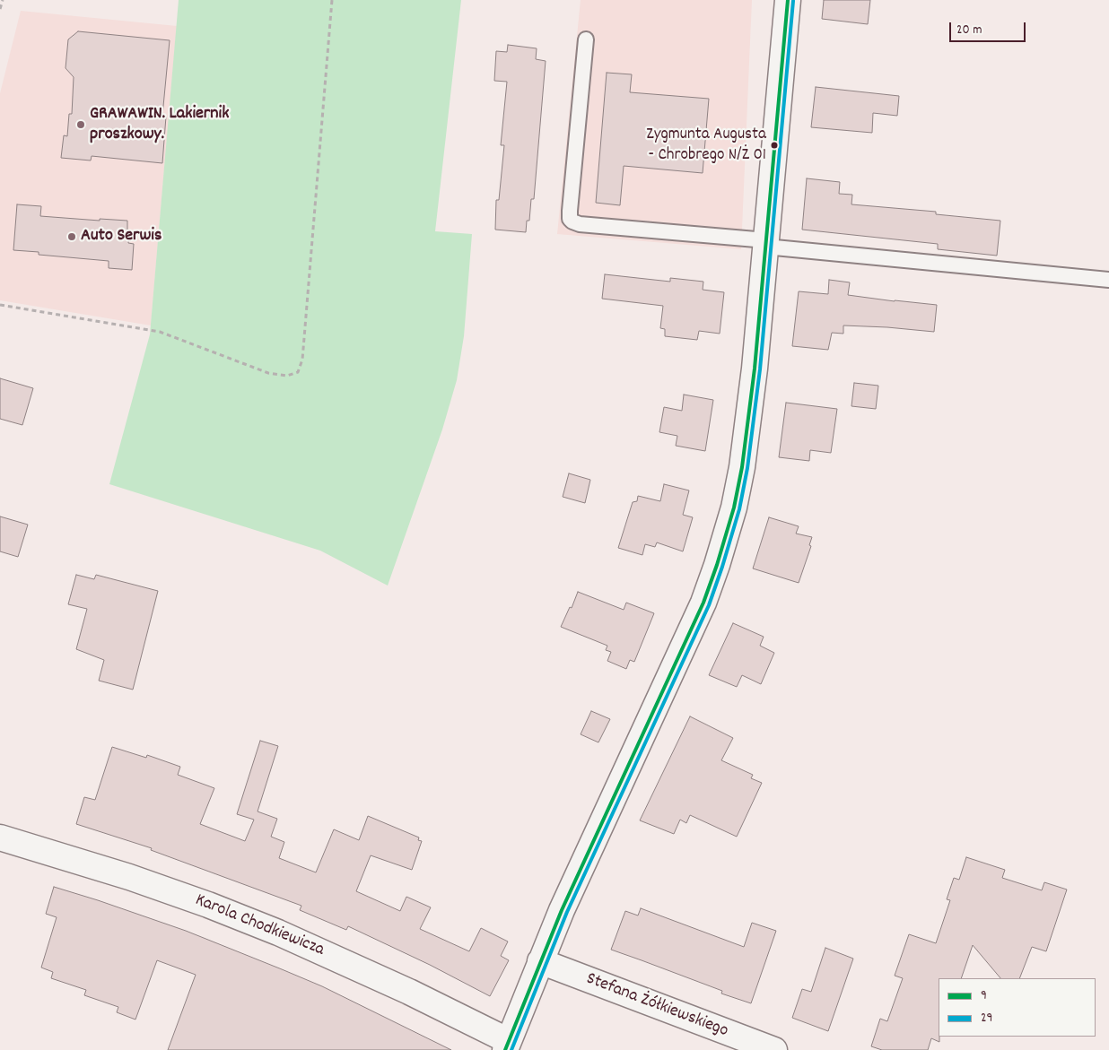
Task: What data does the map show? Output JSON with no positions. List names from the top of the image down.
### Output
{
  "streets": {
    "street": ["Karola Chodkiewicza", "Stefana Żółkiewskiego"]
  },
  "places": ["GRAWAWIN. Lakiernik proszkowy.", "Zygmunta Augusta - Chrobrego N/Ż 01", "Auto Serwis"],
  "lines": ["transit line 9", "transit line 29"],
  "legend": ["9", "29"],
  "scale_bar": "20 m"
}
